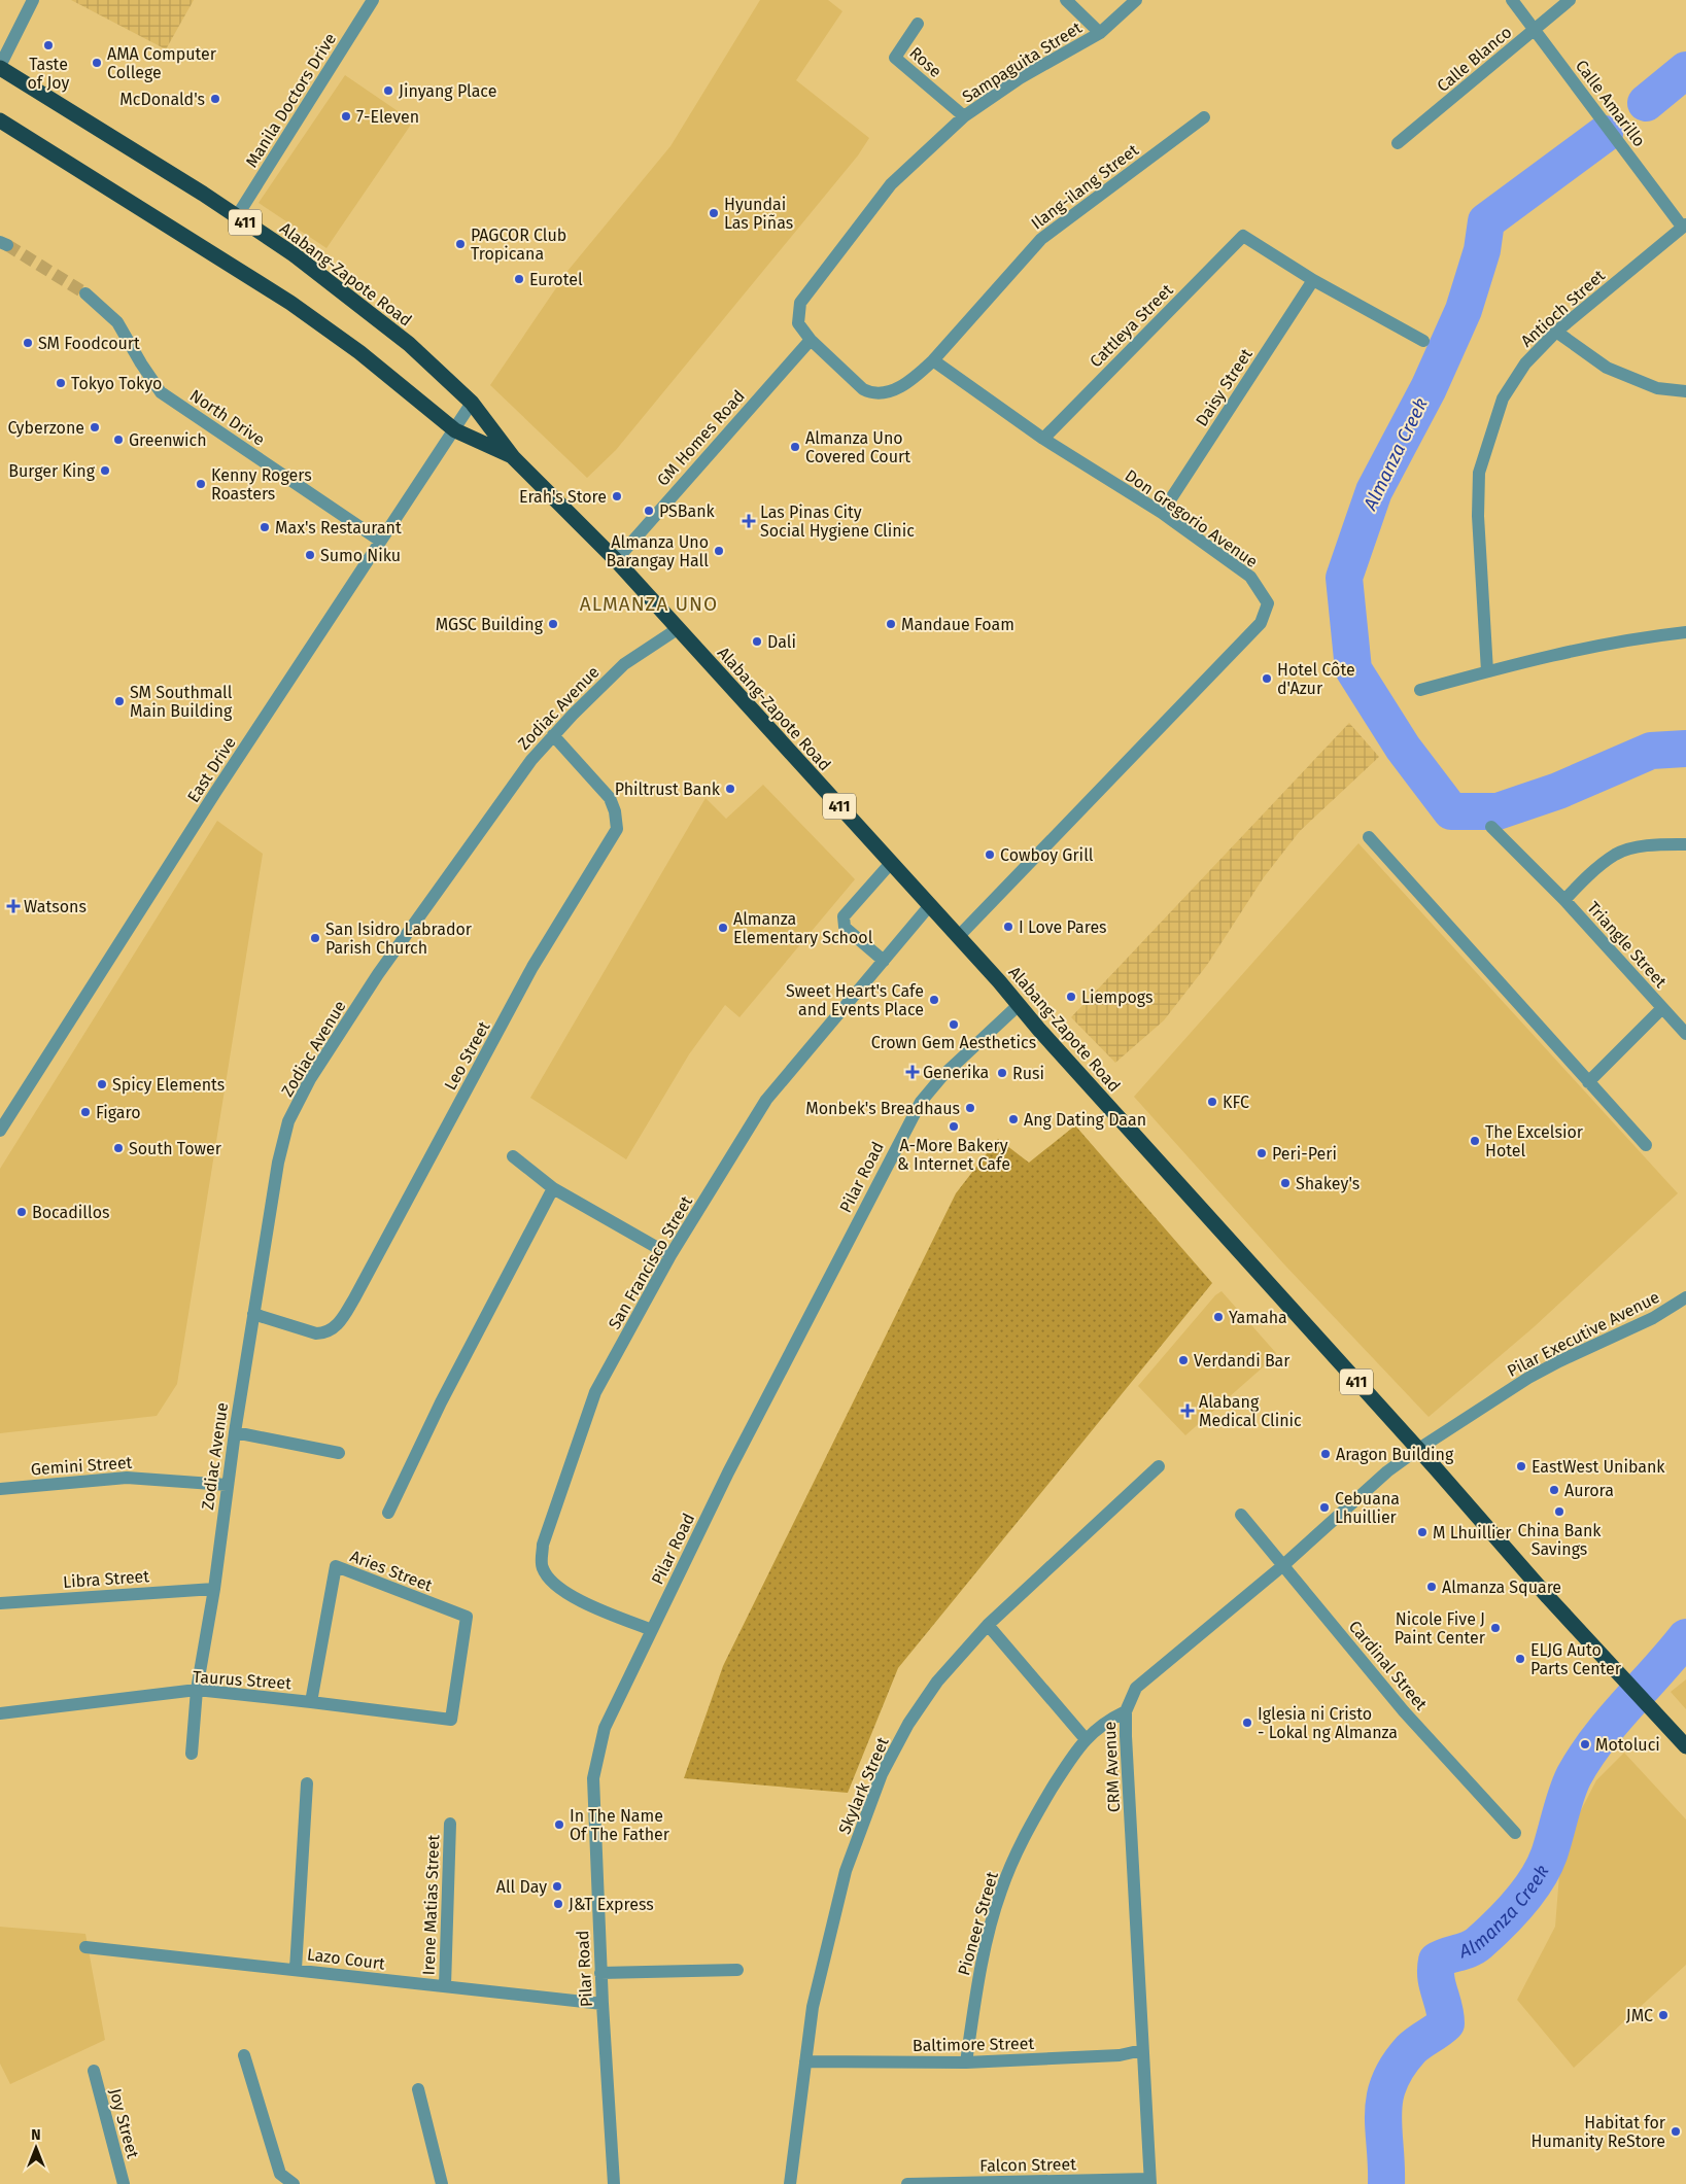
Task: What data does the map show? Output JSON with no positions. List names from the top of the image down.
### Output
{
  "streets": {
    "highway": ["411", "Alabang-Zapote Road"],
    "street": [
      "Calle Blanco",
      "Rose",
      "Sampaguita Street",
      "Manila Doctors Drive",
      "Calle Amarillo",
      "Ilang-ilang Street",
      "Antioch Street",
      "Cattleya Street",
      "Daisy Street",
      "North Drive",
      "GM Homes Road",
      "Don Gregorio Avenue",
      "Zodiac Avenue",
      "East Drive",
      "Triangle Street",
      "Leo Street",
      "Pilar Road",
      "San Francisco Street",
      "Pilar Executive Avenue",
      "Gemini Street",
      "Aries Street",
      "Libra Street",
      "Cardinal Street",
      "Taurus Street",
      "CRM Avenue",
      "Skylark Street",
      "Irene Matias Street",
      "Pioneer Street",
      "Lazo Court",
      "Baltimore Street",
      "Joy Street",
      "Falcon Street"
    ]
  },
  "crossings": [
    ["Calle Blanco", "Calle Amarillo"],
    ["Rose", "Sampaguita Street"],
    ["Sampaguita Street", "GM Homes Road"],
    ["Manila Doctors Drive", "Alabang-Zapote Road"],
    ["Calle Amarillo", "Antioch Street"],
    ["Ilang-ilang Street", "Don Gregorio Avenue"],
    ["Alabang-Zapote Road", "GM Homes Road"],
    ["Alabang-Zapote Road", "Don Gregorio Avenue"],
    ["Alabang-Zapote Road", "Zodiac Avenue"],
    ["Alabang-Zapote Road", "East Drive"],
    ["Alabang-Zapote Road", "Pilar Road"],
    ["Alabang-Zapote Road", "San Francisco Street"],
    ["Alabang-Zapote Road", "Pilar Executive Avenue"],
    ["Alabang-Zapote Road", "CRM Avenue"],
    ["Cattleya Street", "Daisy Street"],
    ["Cattleya Street", "Don Gregorio Avenue"],
    ["Daisy Street", "Don Gregorio Avenue"],
    ["North Drive", "East Drive"],
    ["Zodiac Avenue", "Leo Street"],
    ["Zodiac Avenue", "Gemini Street"],
    ["Zodiac Avenue", "Libra Street"],
    ["Zodiac Avenue", "Taurus Street"],
    ["Pilar Road", "San Francisco Street"],
    ["Pilar Road", "Lazo Court"],
    ["Pilar Executive Avenue", "CRM Avenue"],
    ["Aries Street", "Taurus Street"],
    ["Cardinal Street", "CRM Avenue"],
    ["CRM Avenue", "Pioneer Street"],
    ["CRM Avenue", "Baltimore Street"],
    ["CRM Avenue", "Falcon Street"],
    ["Skylark Street", "Baltimore Street"],
    ["Irene Matias Street", "Lazo Court"],
    ["Pioneer Street", "Baltimore Street"]
  ],
  "districts": ["ALMANZA UNO"],
  "water": ["Almanza Creek"],
  "places": {
    "other": [
      "Taste of Joy",
      "AMA Computer College",
      "Jinyang Place",
      "McDonald's",
      "7-Eleven",
      "Hyundai Las Piñas",
      "PAGCOR Club Tropicana",
      "Eurotel",
      "SM Foodcourt",
      "Tokyo Tokyo",
      "Cyberzone",
      "Greenwich",
      "Almanza Uno Covered Court",
      "Burger King",
      "Kenny Rogers Roasters",
      "Erah's Store",
      "PSBank",
      "Max's Restaurant",
      "Almanza Uno Barangay Hall",
      "Sumo Niku",
      "MGSC Building",
      "Mandaue Foam",
      "Dali",
      "Hotel Côte d'Azur",
      "SM Southmall Main Building",
      "Philtrust Bank",
      "Cowboy Grill",
      "I Love Pares",
      "Almanza Elementary School",
      "San Isidro Labrador Parish Church",
      "Liempogs",
      "Sweet Heart's Cafe and Events Place",
      "Crown Gem Aesthetics",
      "Rusi",
      "Spicy Elements",
      "KFC",
      "Monbek's Breadhaus",
      "Figaro",
      "Ang Dating Daan",
      "A-More Bakery & Internet Cafe",
      "The Excelsior Hotel",
      "South Tower",
      "Peri-Peri",
      "Shakey's",
      "Bocadillos",
      "Yamaha",
      "Verdandi Bar",
      "Aragon Building",
      "EastWest Unibank",
      "Aurora",
      "Cebuana Lhuillier",
      "China Bank Savings",
      "M Lhuillier",
      "Almanza Square",
      "Nicole Five J Paint Center",
      "ELJG Auto Parts Center",
      "Iglesia ni Cristo - Lokal ng Almanza",
      "Motoluci",
      "In The Name Of The Father",
      "All Day",
      "J&T Express",
      "JMC",
      "Habitat for Humanity ReStore"
    ],
    "health": [
      "Las Pinas City Social Hygiene Clinic",
      "Watsons",
      "Generika",
      "Alabang Medical Clinic"
    ]
  },
  "north": "top"
}
